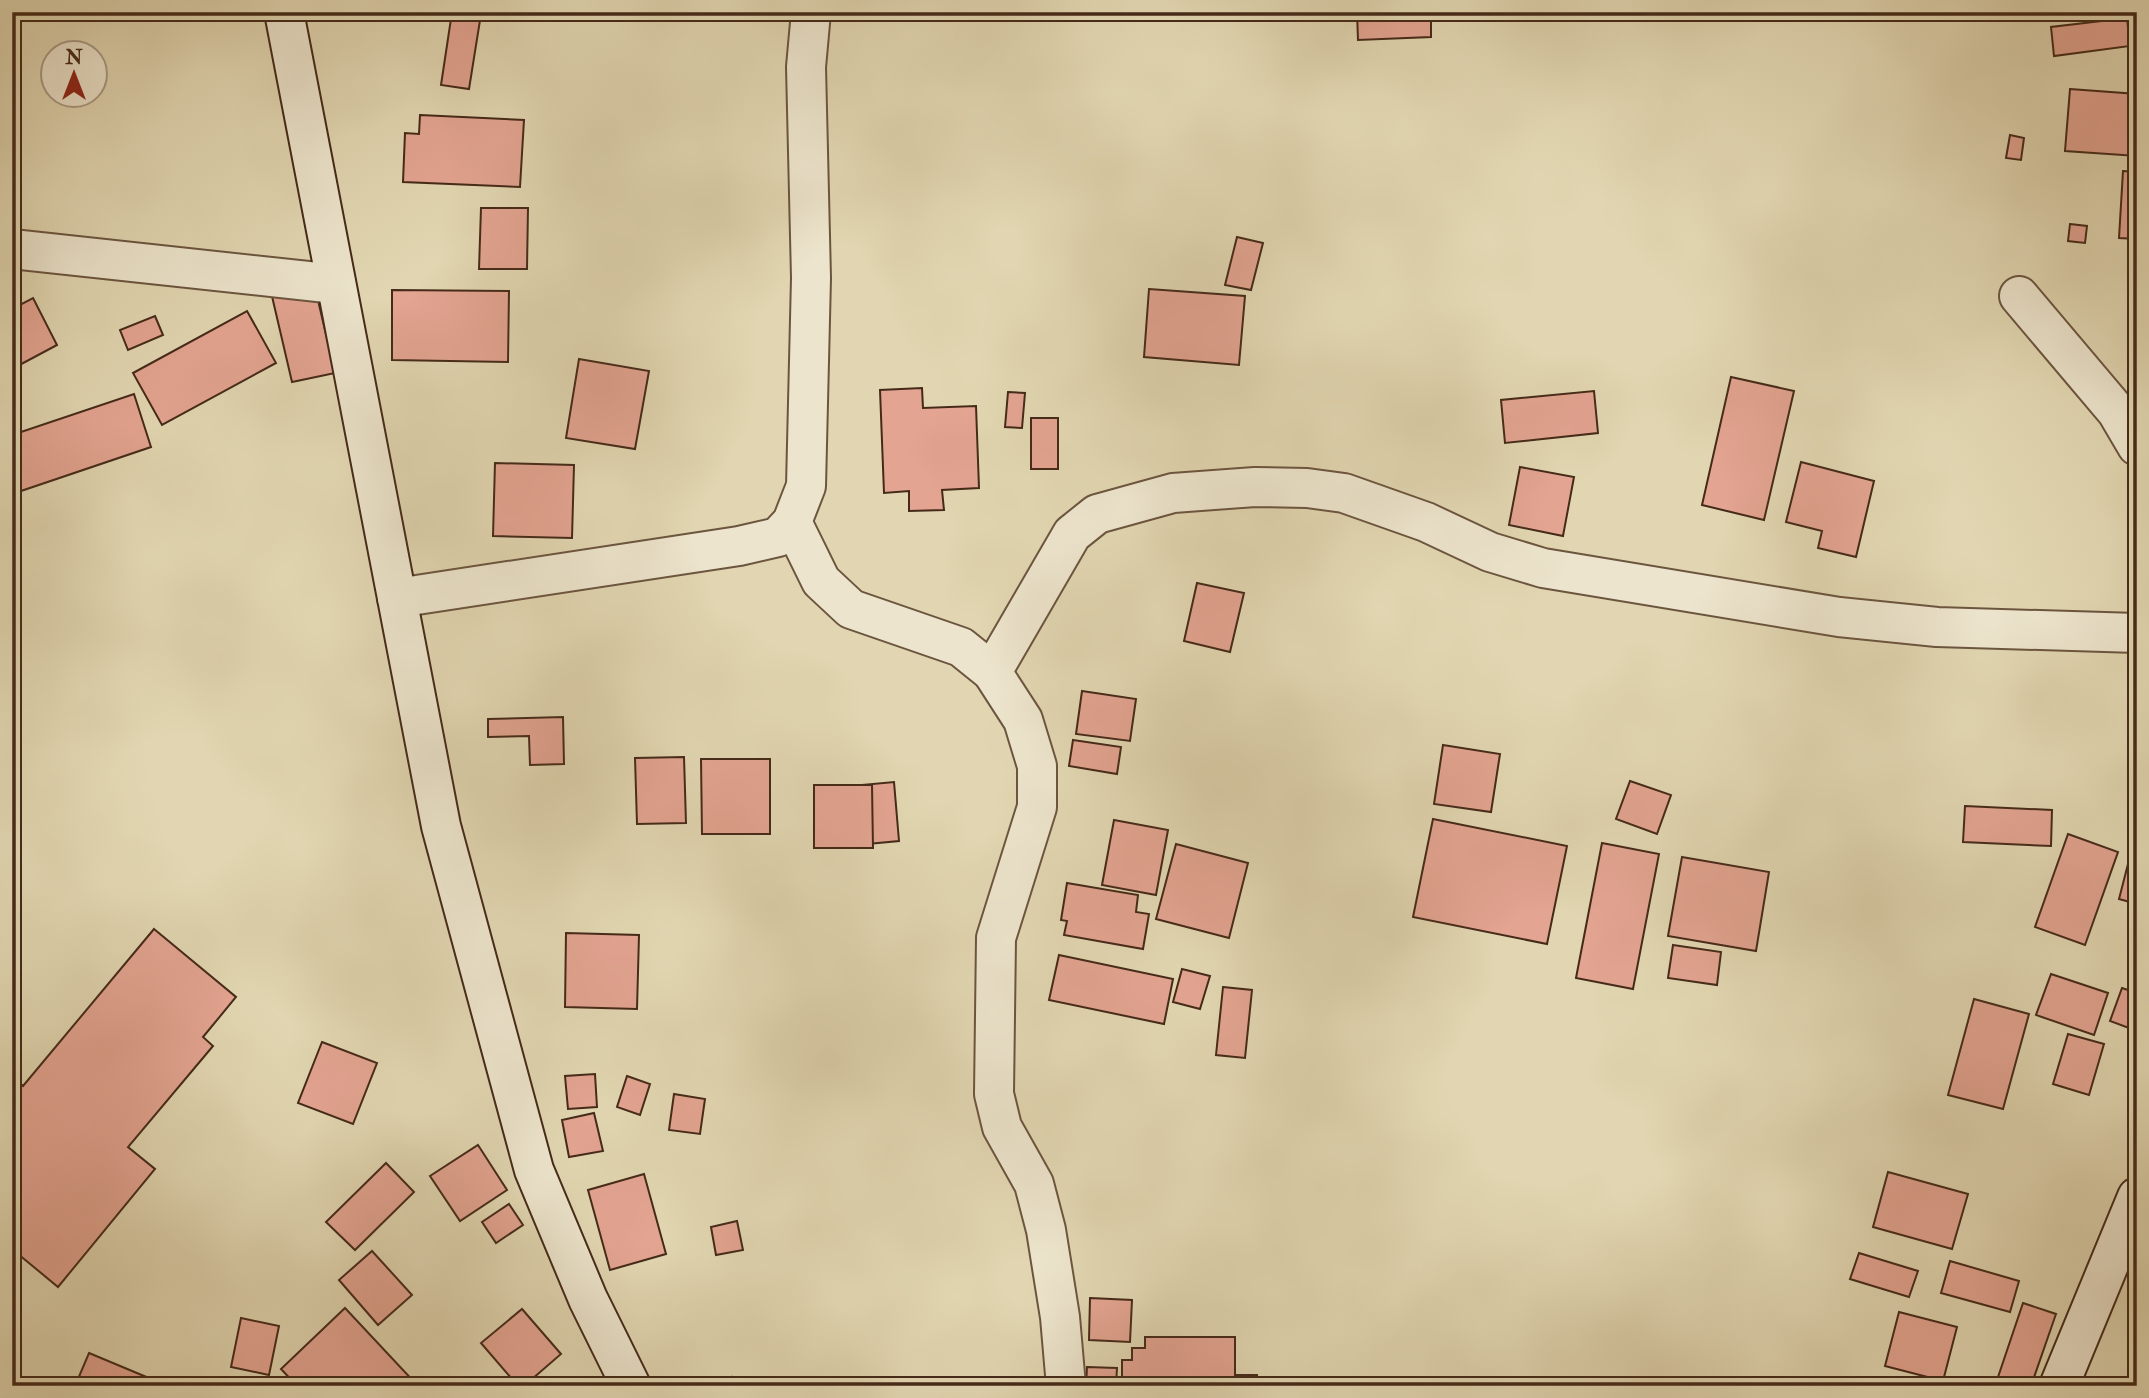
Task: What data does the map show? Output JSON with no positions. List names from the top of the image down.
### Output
{
  "north": "top"
}
